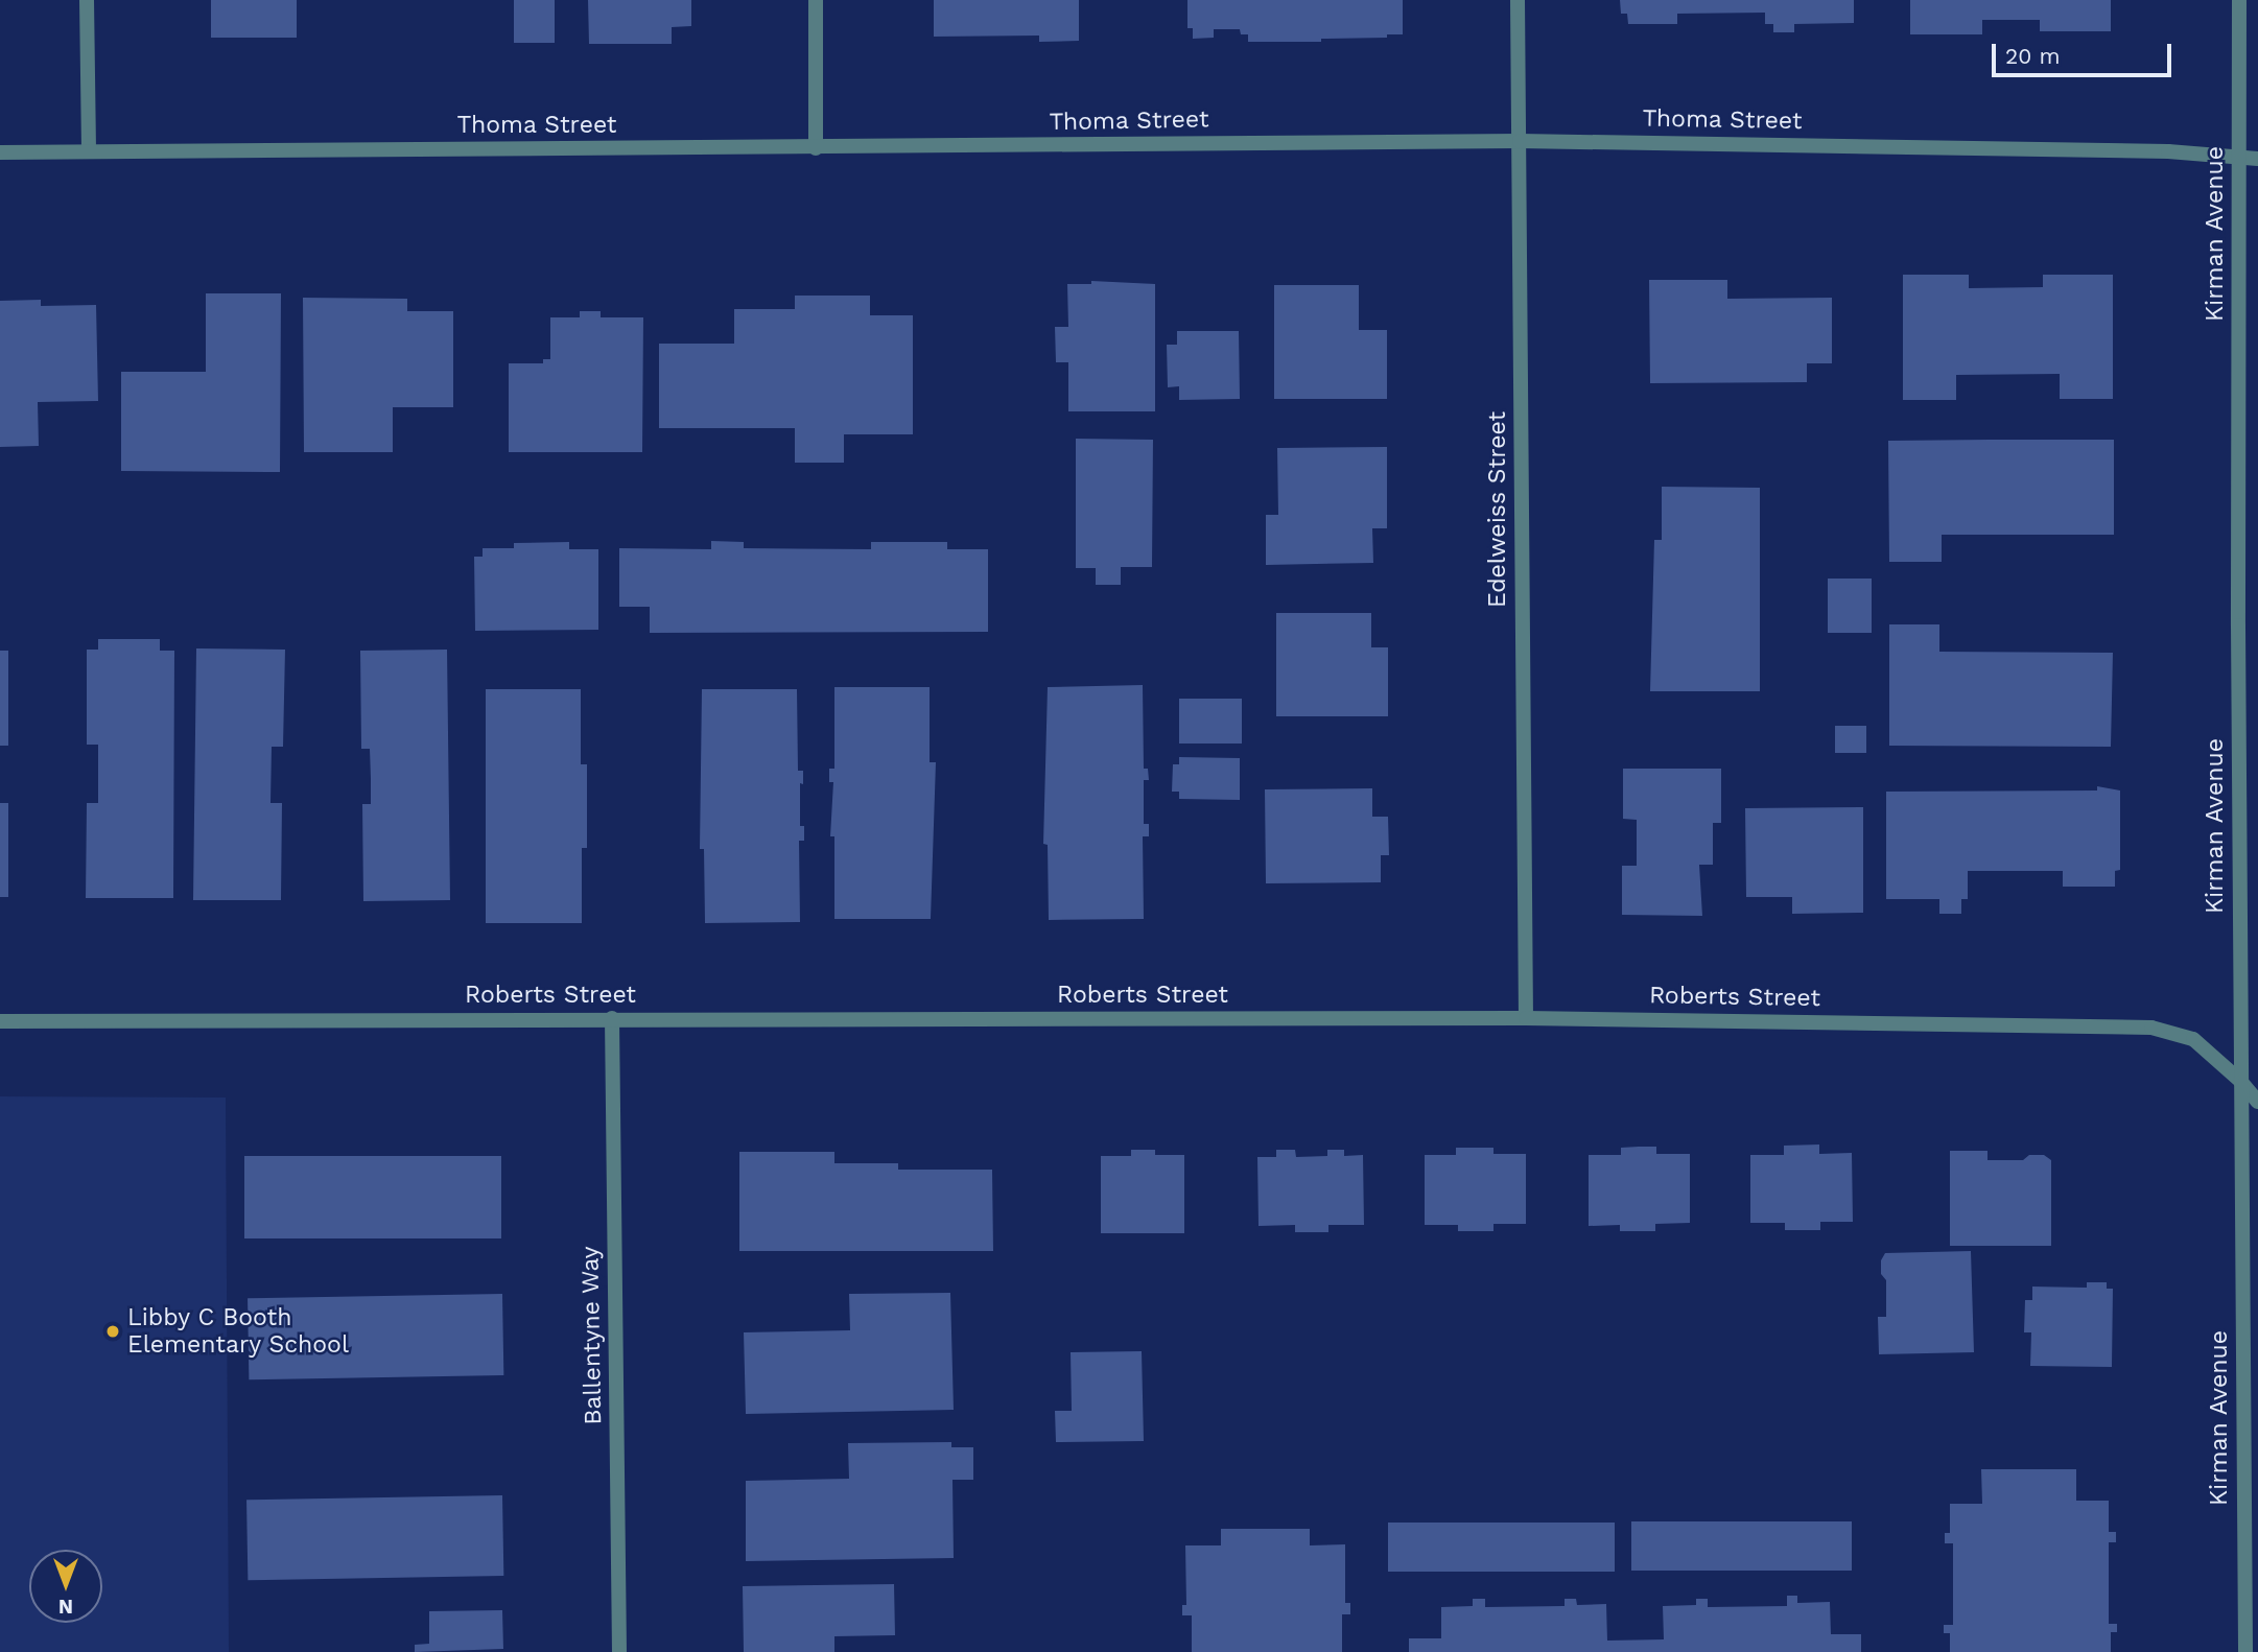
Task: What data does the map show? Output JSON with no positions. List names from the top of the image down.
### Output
{
  "streets": {
    "street": [
      "Thoma Street",
      "Kirman Avenue",
      "Edelweiss Street",
      "Roberts Street",
      "Ballentyne Way"
    ]
  },
  "crossings": [
    ["Thoma Street", "Kirman Avenue"],
    ["Thoma Street", "Edelweiss Street"],
    ["Kirman Avenue", "Roberts Street"],
    ["Edelweiss Street", "Roberts Street"],
    ["Roberts Street", "Ballentyne Way"]
  ],
  "places": ["Libby C Booth Elementary School"],
  "scale_bar": "20 m",
  "north": "bottom"
}
